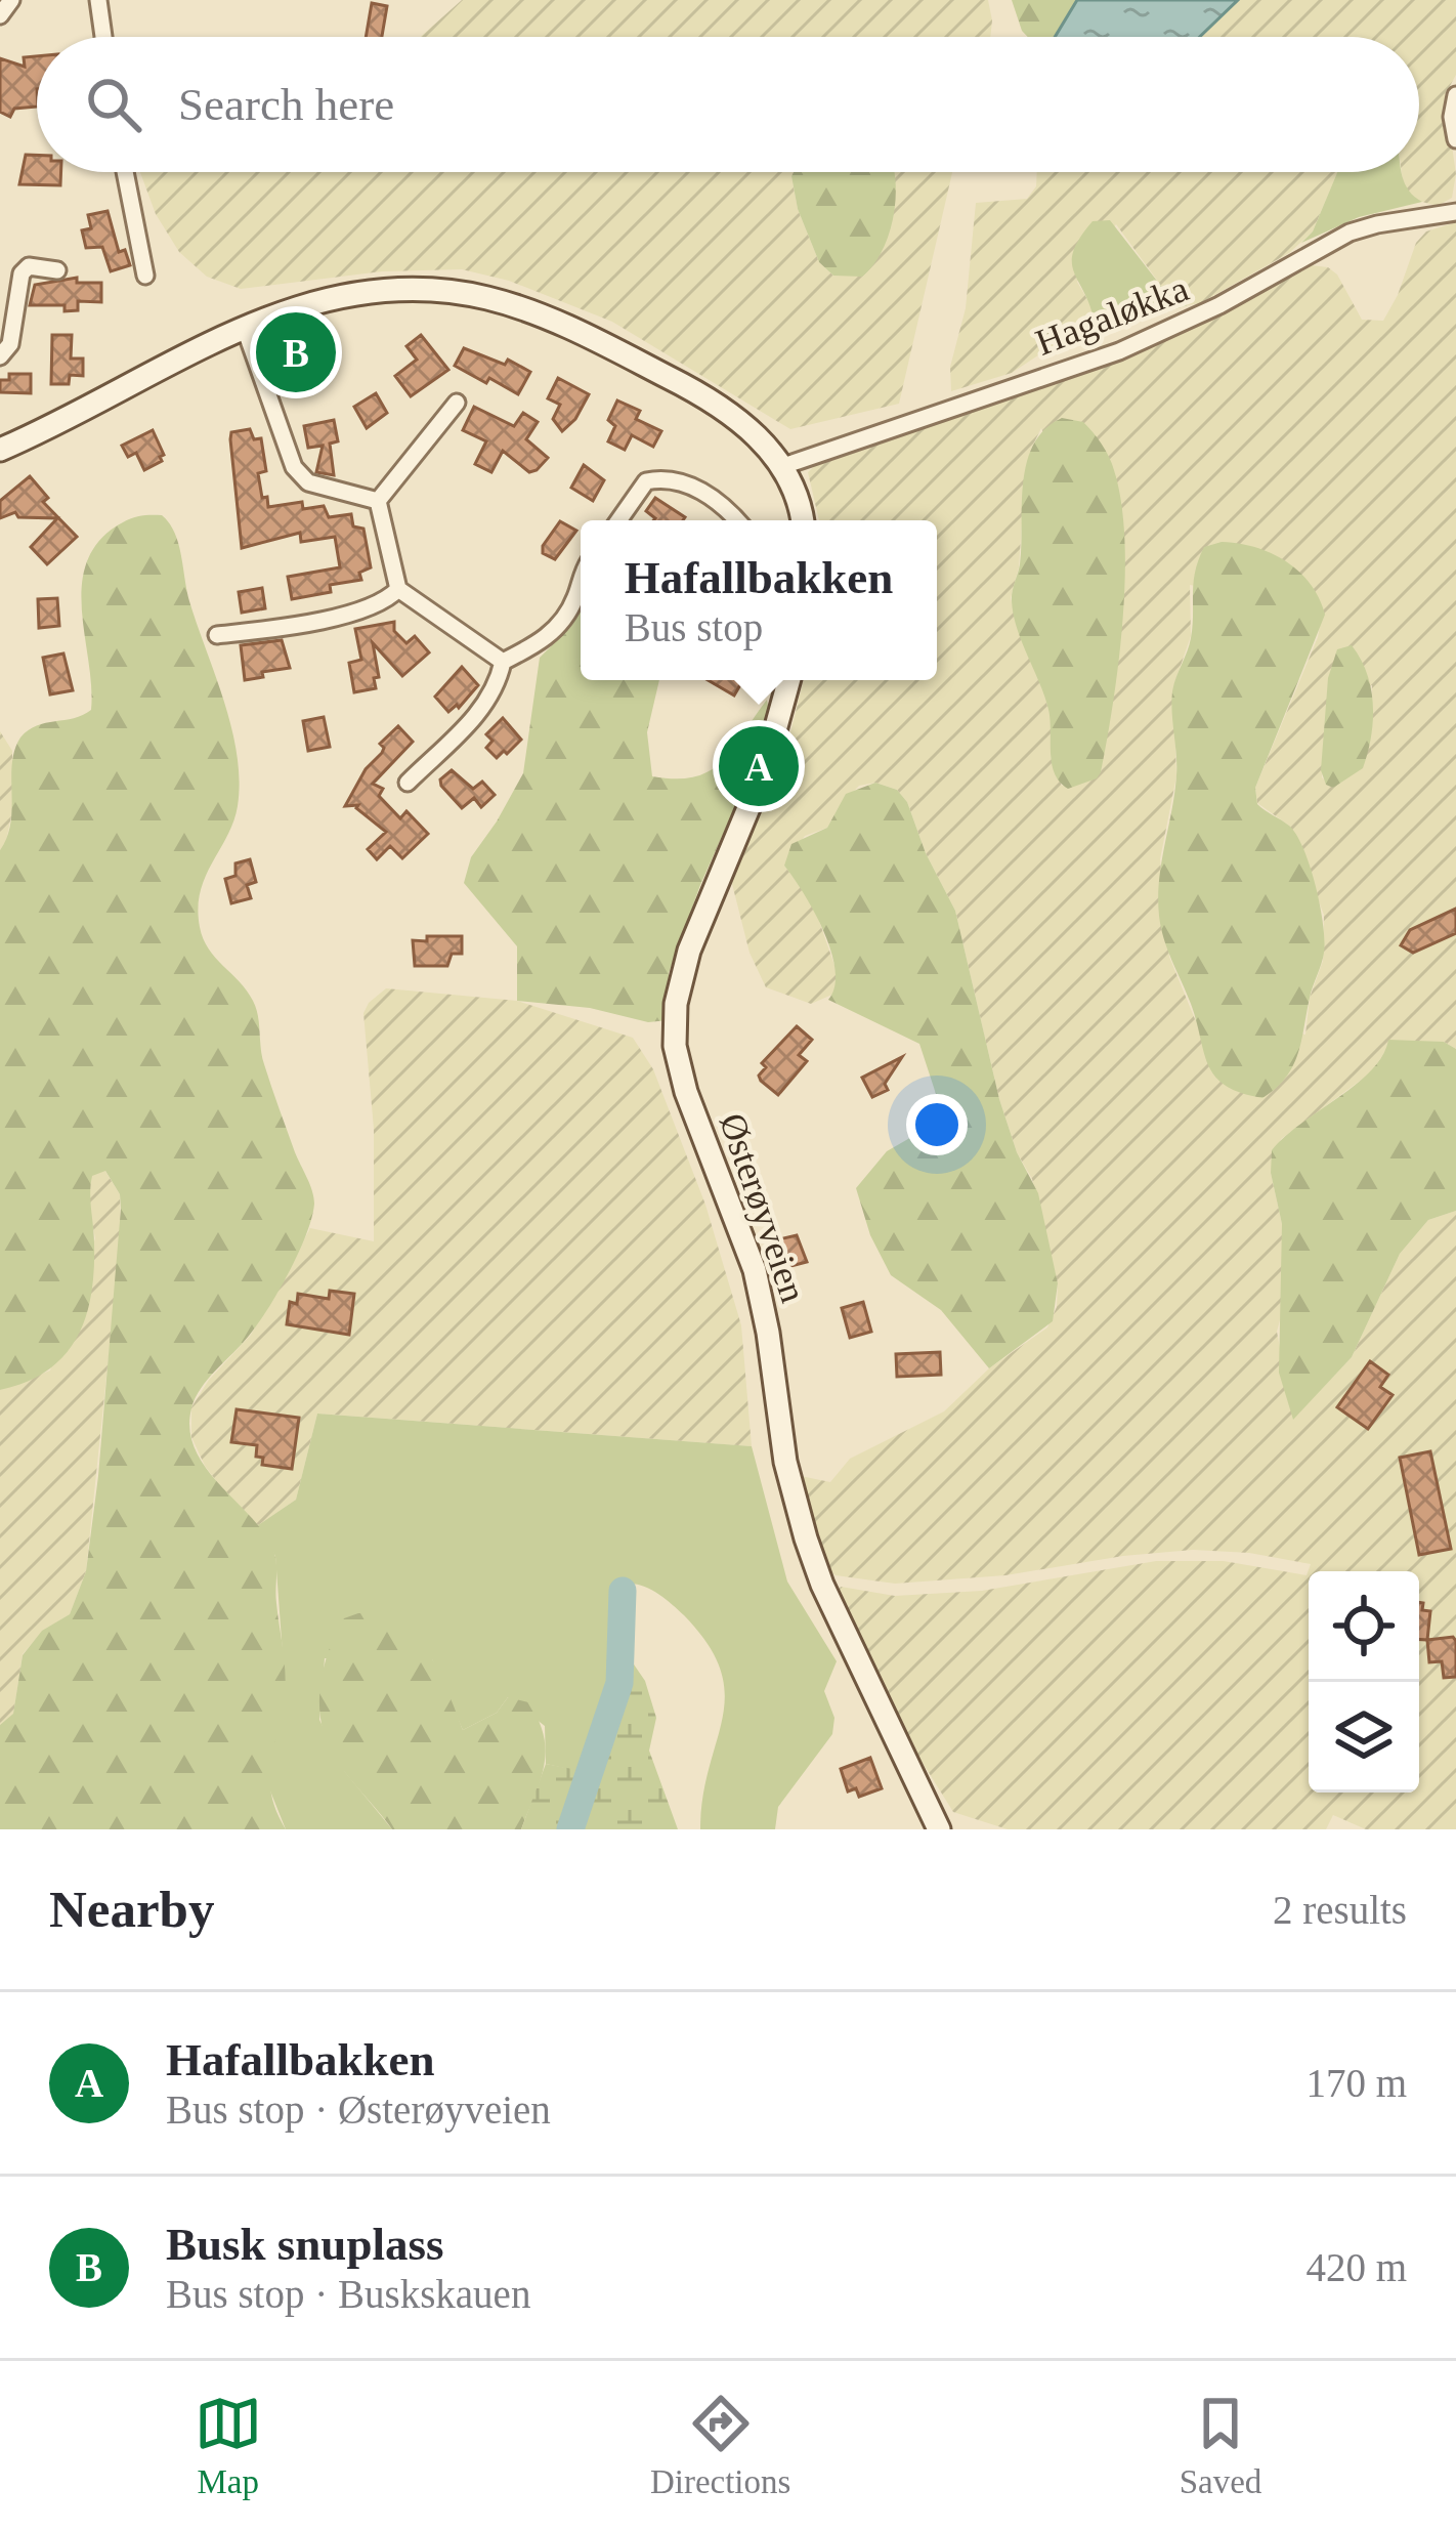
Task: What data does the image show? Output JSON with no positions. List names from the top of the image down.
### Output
{
  "streets": {
    "main road": ["Østerøyveien"],
    "street": ["Hagaløkka"]
  },
  "page": {
    "search": "Search here",
    "pins": ["B", "A"],
    "popup": ["Hafallbakken", "Bus stop"],
    "heading": ["Nearby", "2 results"],
    "list": [
      {
        "mark": "A",
        "name": "Hafallbakken",
        "note": "Bus stop · Østerøyveien",
        "value": "170 m"
      },
      {
        "mark": "B",
        "name": "Busk snuplass",
        "note": "Bus stop · Buskskauen",
        "value": "420 m"
      }
    ],
    "nav": ["Map", "Directions", "Saved"]
  }
}
